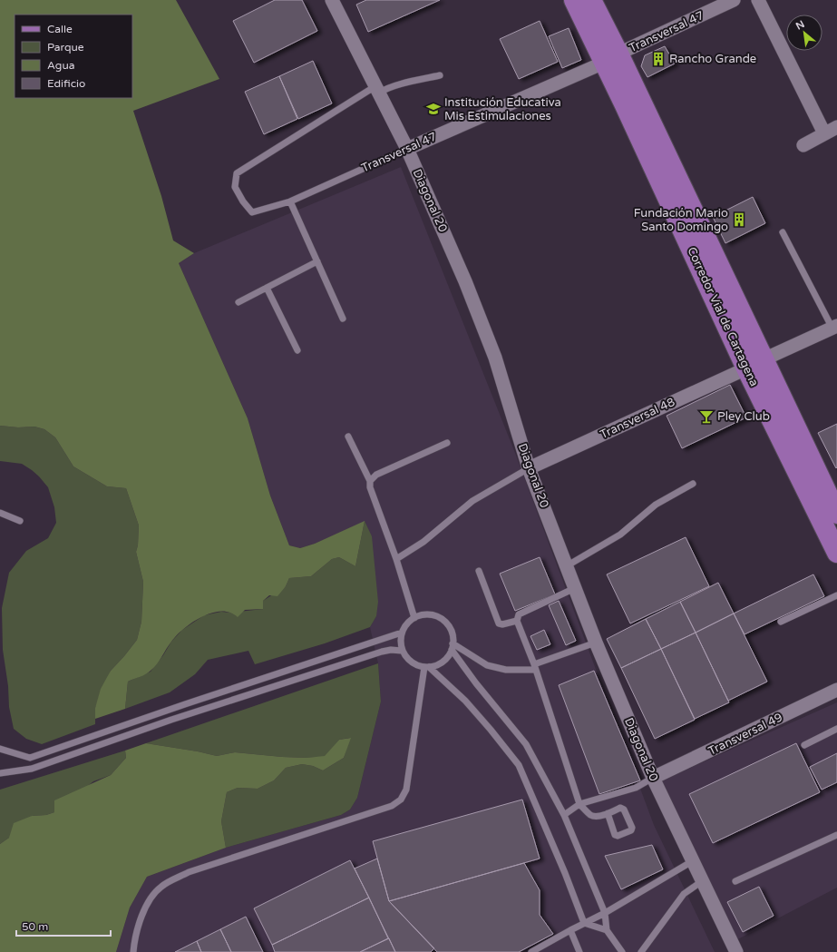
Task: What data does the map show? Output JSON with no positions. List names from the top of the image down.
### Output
{
  "streets": {
    "main road": ["Corredor Vial de Cartagena"],
    "street": [
      "Transversal 47",
      "Diagonal 20",
      "Transversal 48",
      "Transversal 49"
    ]
  },
  "crossings": [
    ["Transversal 47", "Diagonal 20"],
    ["Transversal 47", "Corredor Vial de Cartagena"],
    ["Diagonal 20", "Transversal 48"],
    ["Diagonal 20", "Transversal 49"],
    ["Corredor Vial de Cartagena", "Transversal 48"]
  ],
  "places": {
    "building": ["Rancho Grande", "Fundación Mario Santo Domingo"],
    "school or university": ["Institución Educativa Mis Estimulaciones"],
    "bar": ["Pley Club"]
  },
  "legend": [
    "Calle",
    "Parque",
    "Agua",
    "Edificio"
  ],
  "scale_bar": "50 m",
  "north": "top left"
}
